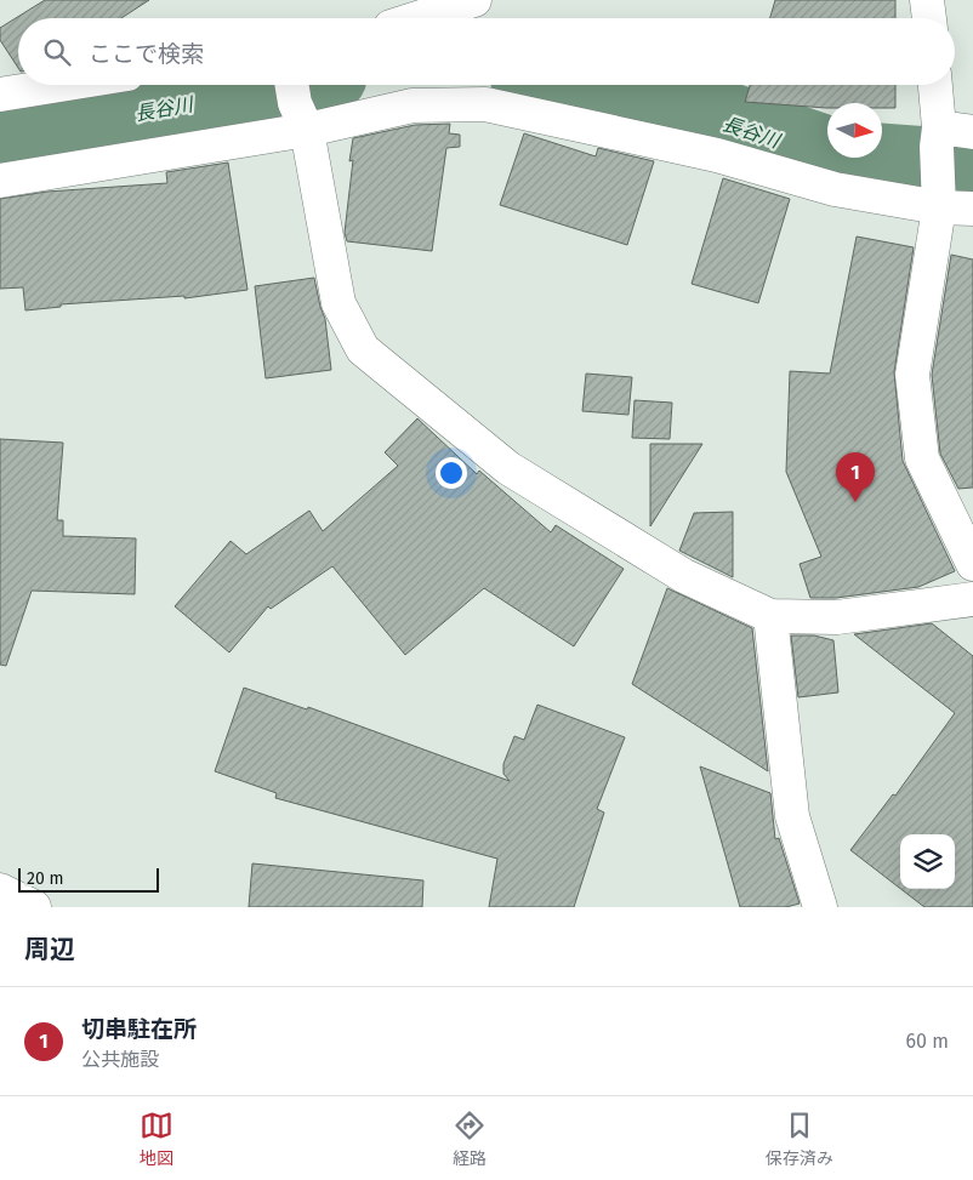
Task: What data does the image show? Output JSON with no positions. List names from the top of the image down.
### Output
{
  "water": ["長谷川"],
  "scale_bar": "20 m",
  "north": "right",
  "page": {
    "search": "ここで検索",
    "pins": "1",
    "scale": "20 m",
    "heading": "周辺",
    "list": [
      {
        "mark": "1",
        "name": "切串駐在所",
        "note": "公共施設",
        "value": "60 m"
      }
    ],
    "nav": ["地図", "経路", "保存済み"]
  }
}
